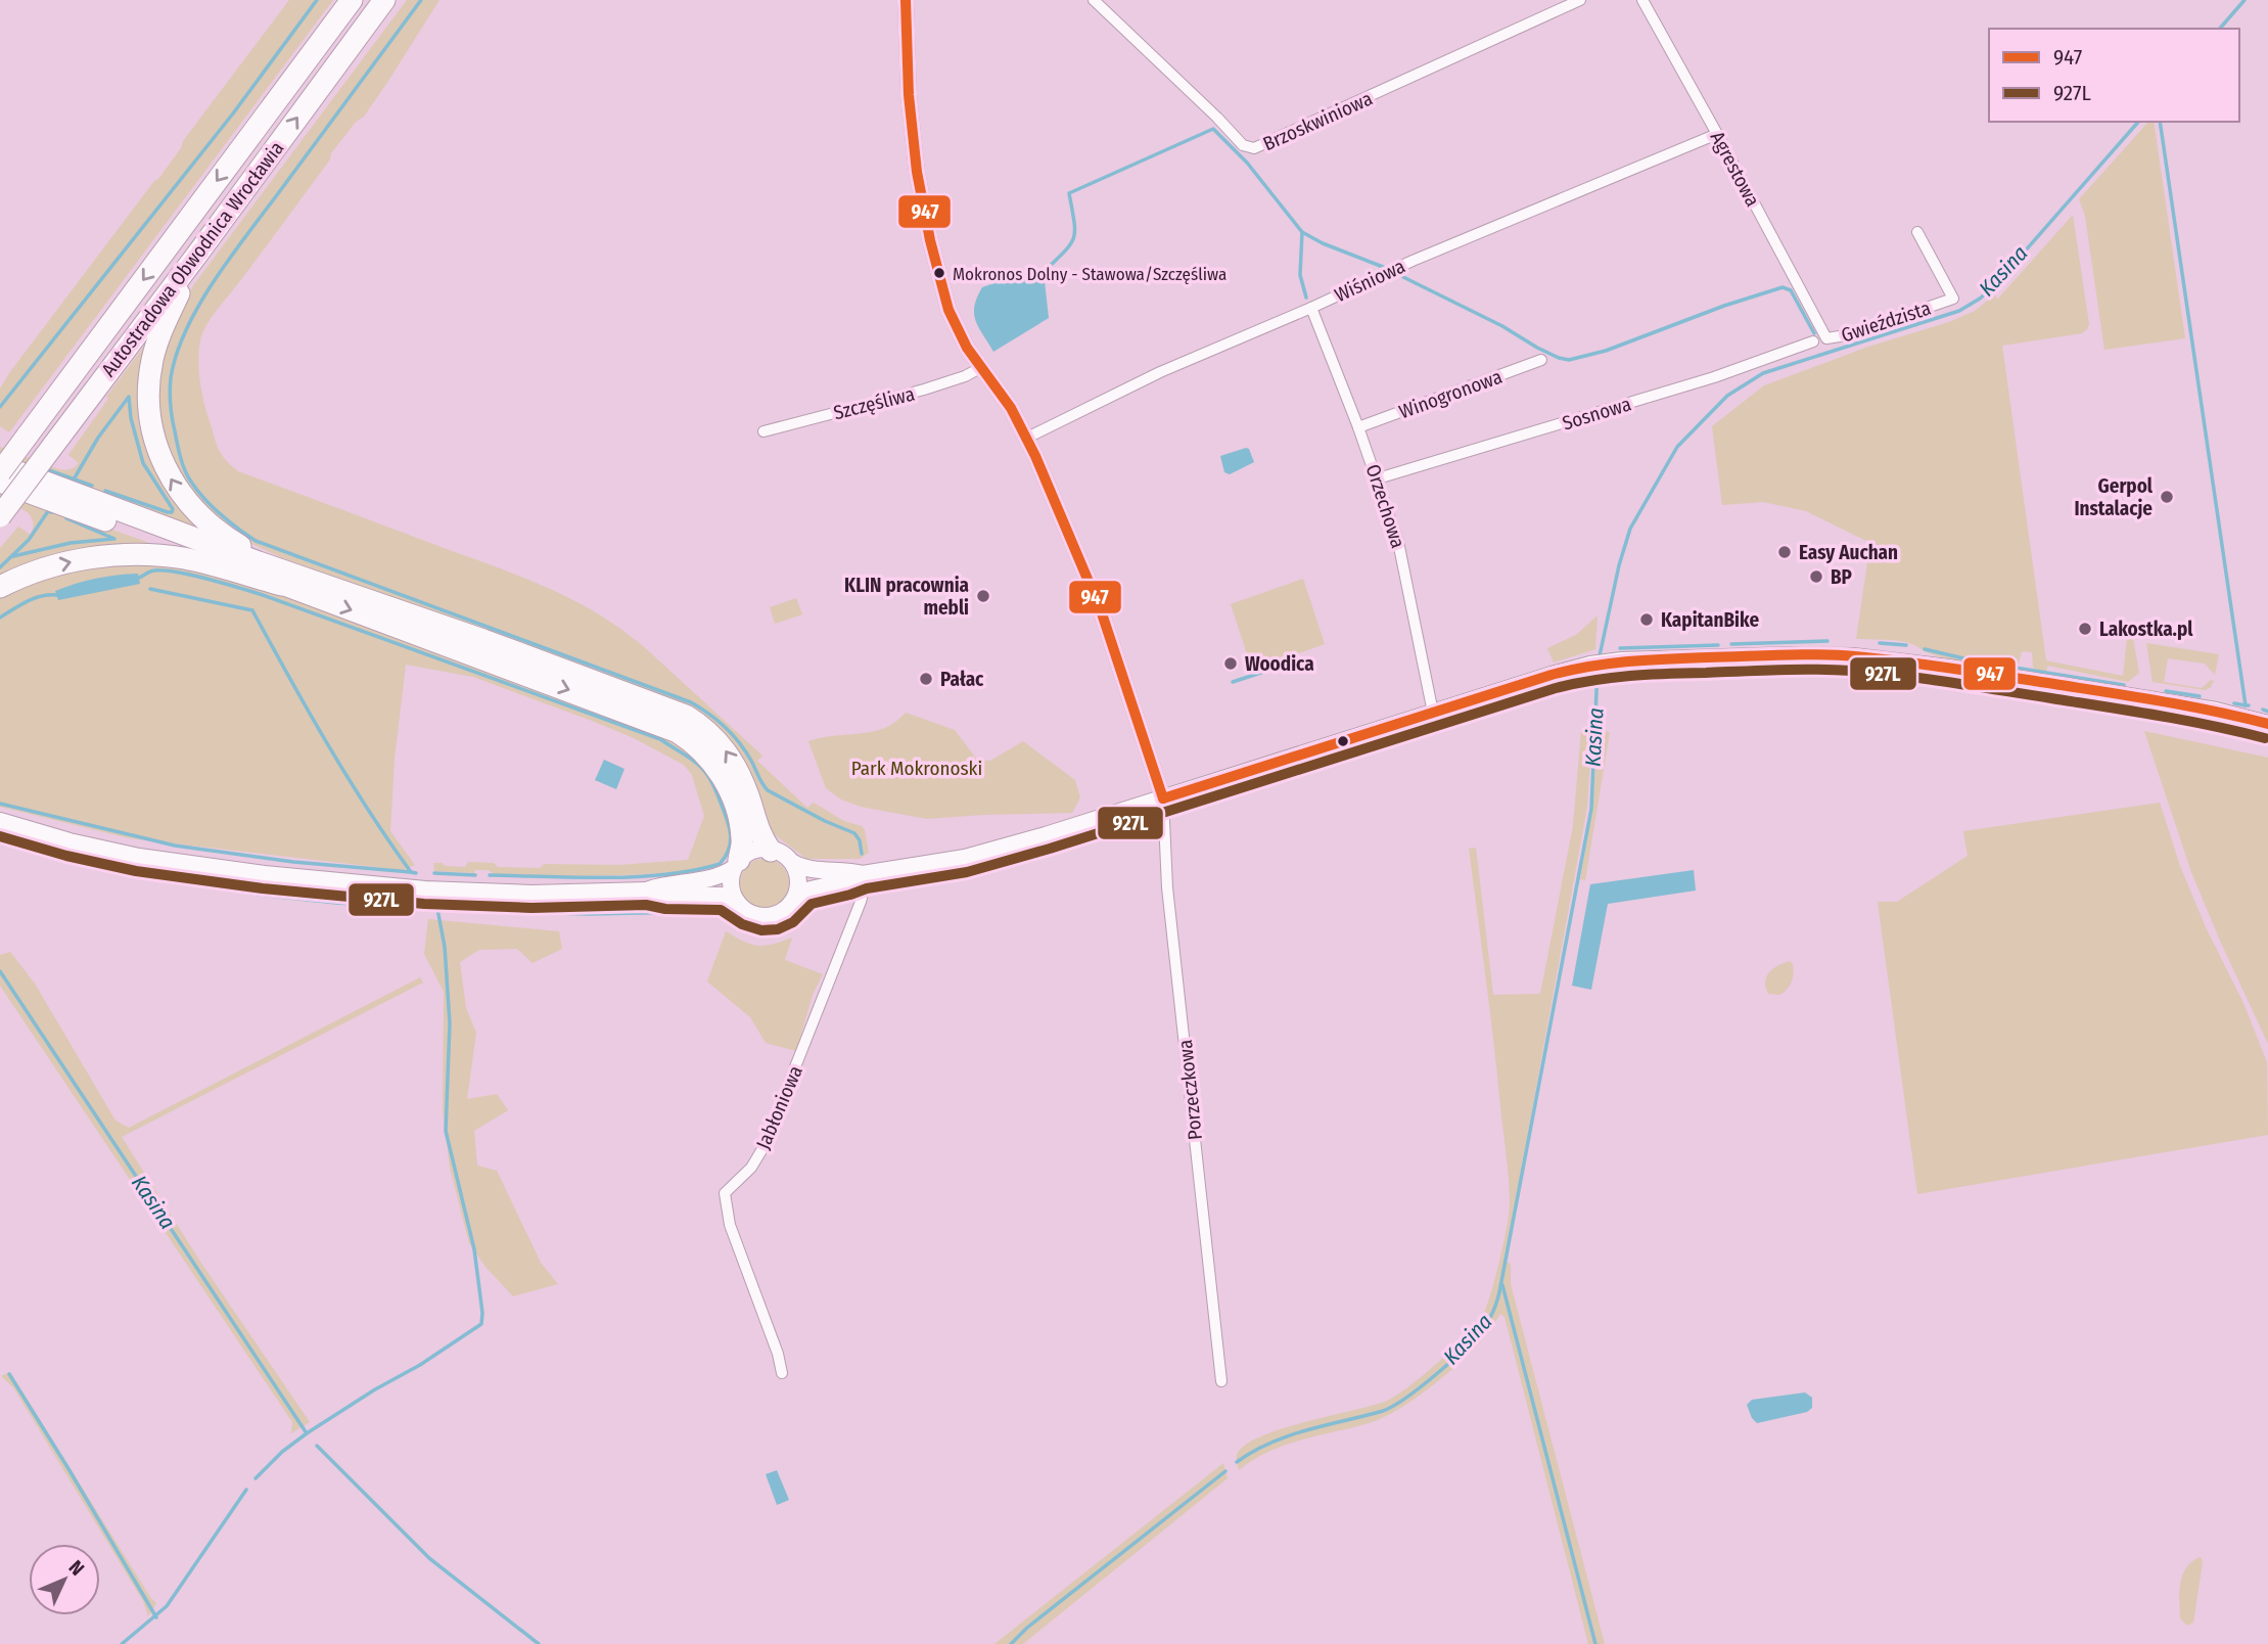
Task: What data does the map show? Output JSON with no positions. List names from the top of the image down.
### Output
{
  "streets": {
    "highway": ["Autostradowa Obwodnica Wrocławia"],
    "street": [
      "Brzoskwiniowa",
      "Agrestowa",
      "Wiśniowa",
      "Gwieździsta",
      "Winogronowa",
      "Szczęśliwa",
      "Sosnowa",
      "Orzechowa",
      "Porzeczkowa",
      "Jabłoniowa"
    ]
  },
  "crossings": [
    ["Agrestowa", "Wiśniowa"],
    ["Agrestowa", "Gwieździsta"],
    ["Wiśniowa", "Orzechowa"],
    ["Winogronowa", "Orzechowa"],
    ["Sosnowa", "Orzechowa"]
  ],
  "water": ["Kasina"],
  "parks": ["Park Mokronoski"],
  "places": [
    "Mokronos Dolny - Stawowa/Szczęśliwa",
    "Gerpol Instalacje",
    "Easy Auchan",
    "BP",
    "KLIN pracownia mebli",
    "KapitanBike",
    "Lakostka.pl",
    "Woodica",
    "Pałac"
  ],
  "lines": ["transit line 947", "transit line 927L"],
  "legend": ["947", "927L"],
  "north": "top right"
}
